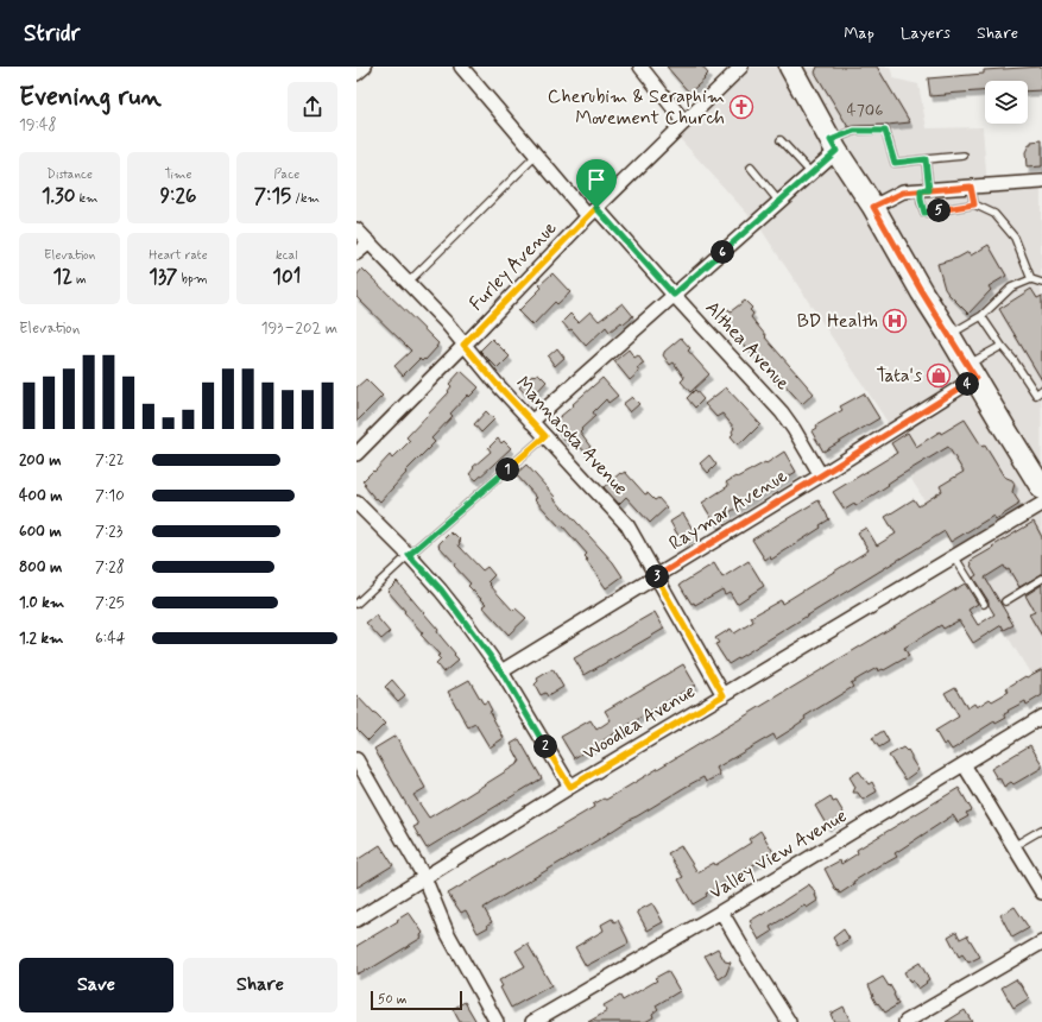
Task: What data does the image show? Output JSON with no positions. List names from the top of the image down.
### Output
{
  "streets": {
    "street": [
      "Furley Avenue",
      "Althea Avenue",
      "Mannasota Avenue",
      "Raymar Avenue",
      "Woodlea Avenue",
      "Valley View Avenue"
    ]
  },
  "crossings": [
    ["Furley Avenue", "Althea Avenue"],
    ["Furley Avenue", "Mannasota Avenue"],
    ["Althea Avenue", "Raymar Avenue"],
    ["Mannasota Avenue", "Raymar Avenue"],
    ["Mannasota Avenue", "Woodlea Avenue"]
  ],
  "places": {
    "church": ["Cherubim & Seraphim Movement Church"],
    "hospital": ["BD Health"],
    "shop": ["Tata's"]
  },
  "house_numbers": ["4706"],
  "scale_bar": "50 m",
  "page": {
    "header": "Stridr",
    "nav": ["Map", "Layers", "Share"],
    "heading": ["Evening run", "19:48"],
    "stats": [
      ["Distance", "1.30 km"],
      ["Time", "9:26"],
      ["Pace", "7:15 /km"],
      ["Elevation", "12 m"],
      ["Heart rate", "137 bpm"],
      ["kcal", "101"]
    ],
    "pins": [
      "5",
      "6",
      "4",
      "1",
      "3",
      "2"
    ],
    "chart": ["Elevation", "193–202 m"],
    "list": [
      {
        "name": "200 m",
        "note": "7:22"
      },
      {
        "name": "400 m",
        "note": "7:10"
      },
      {
        "name": "600 m",
        "note": "7:23"
      },
      {
        "name": "800 m",
        "note": "7:28"
      },
      {
        "name": "1.0 km",
        "note": "7:25"
      },
      {
        "name": "1.2 km",
        "note": "6:44"
      }
    ],
    "buttons": ["Save", "Share"],
    "scale": "50 m"
  }
}
